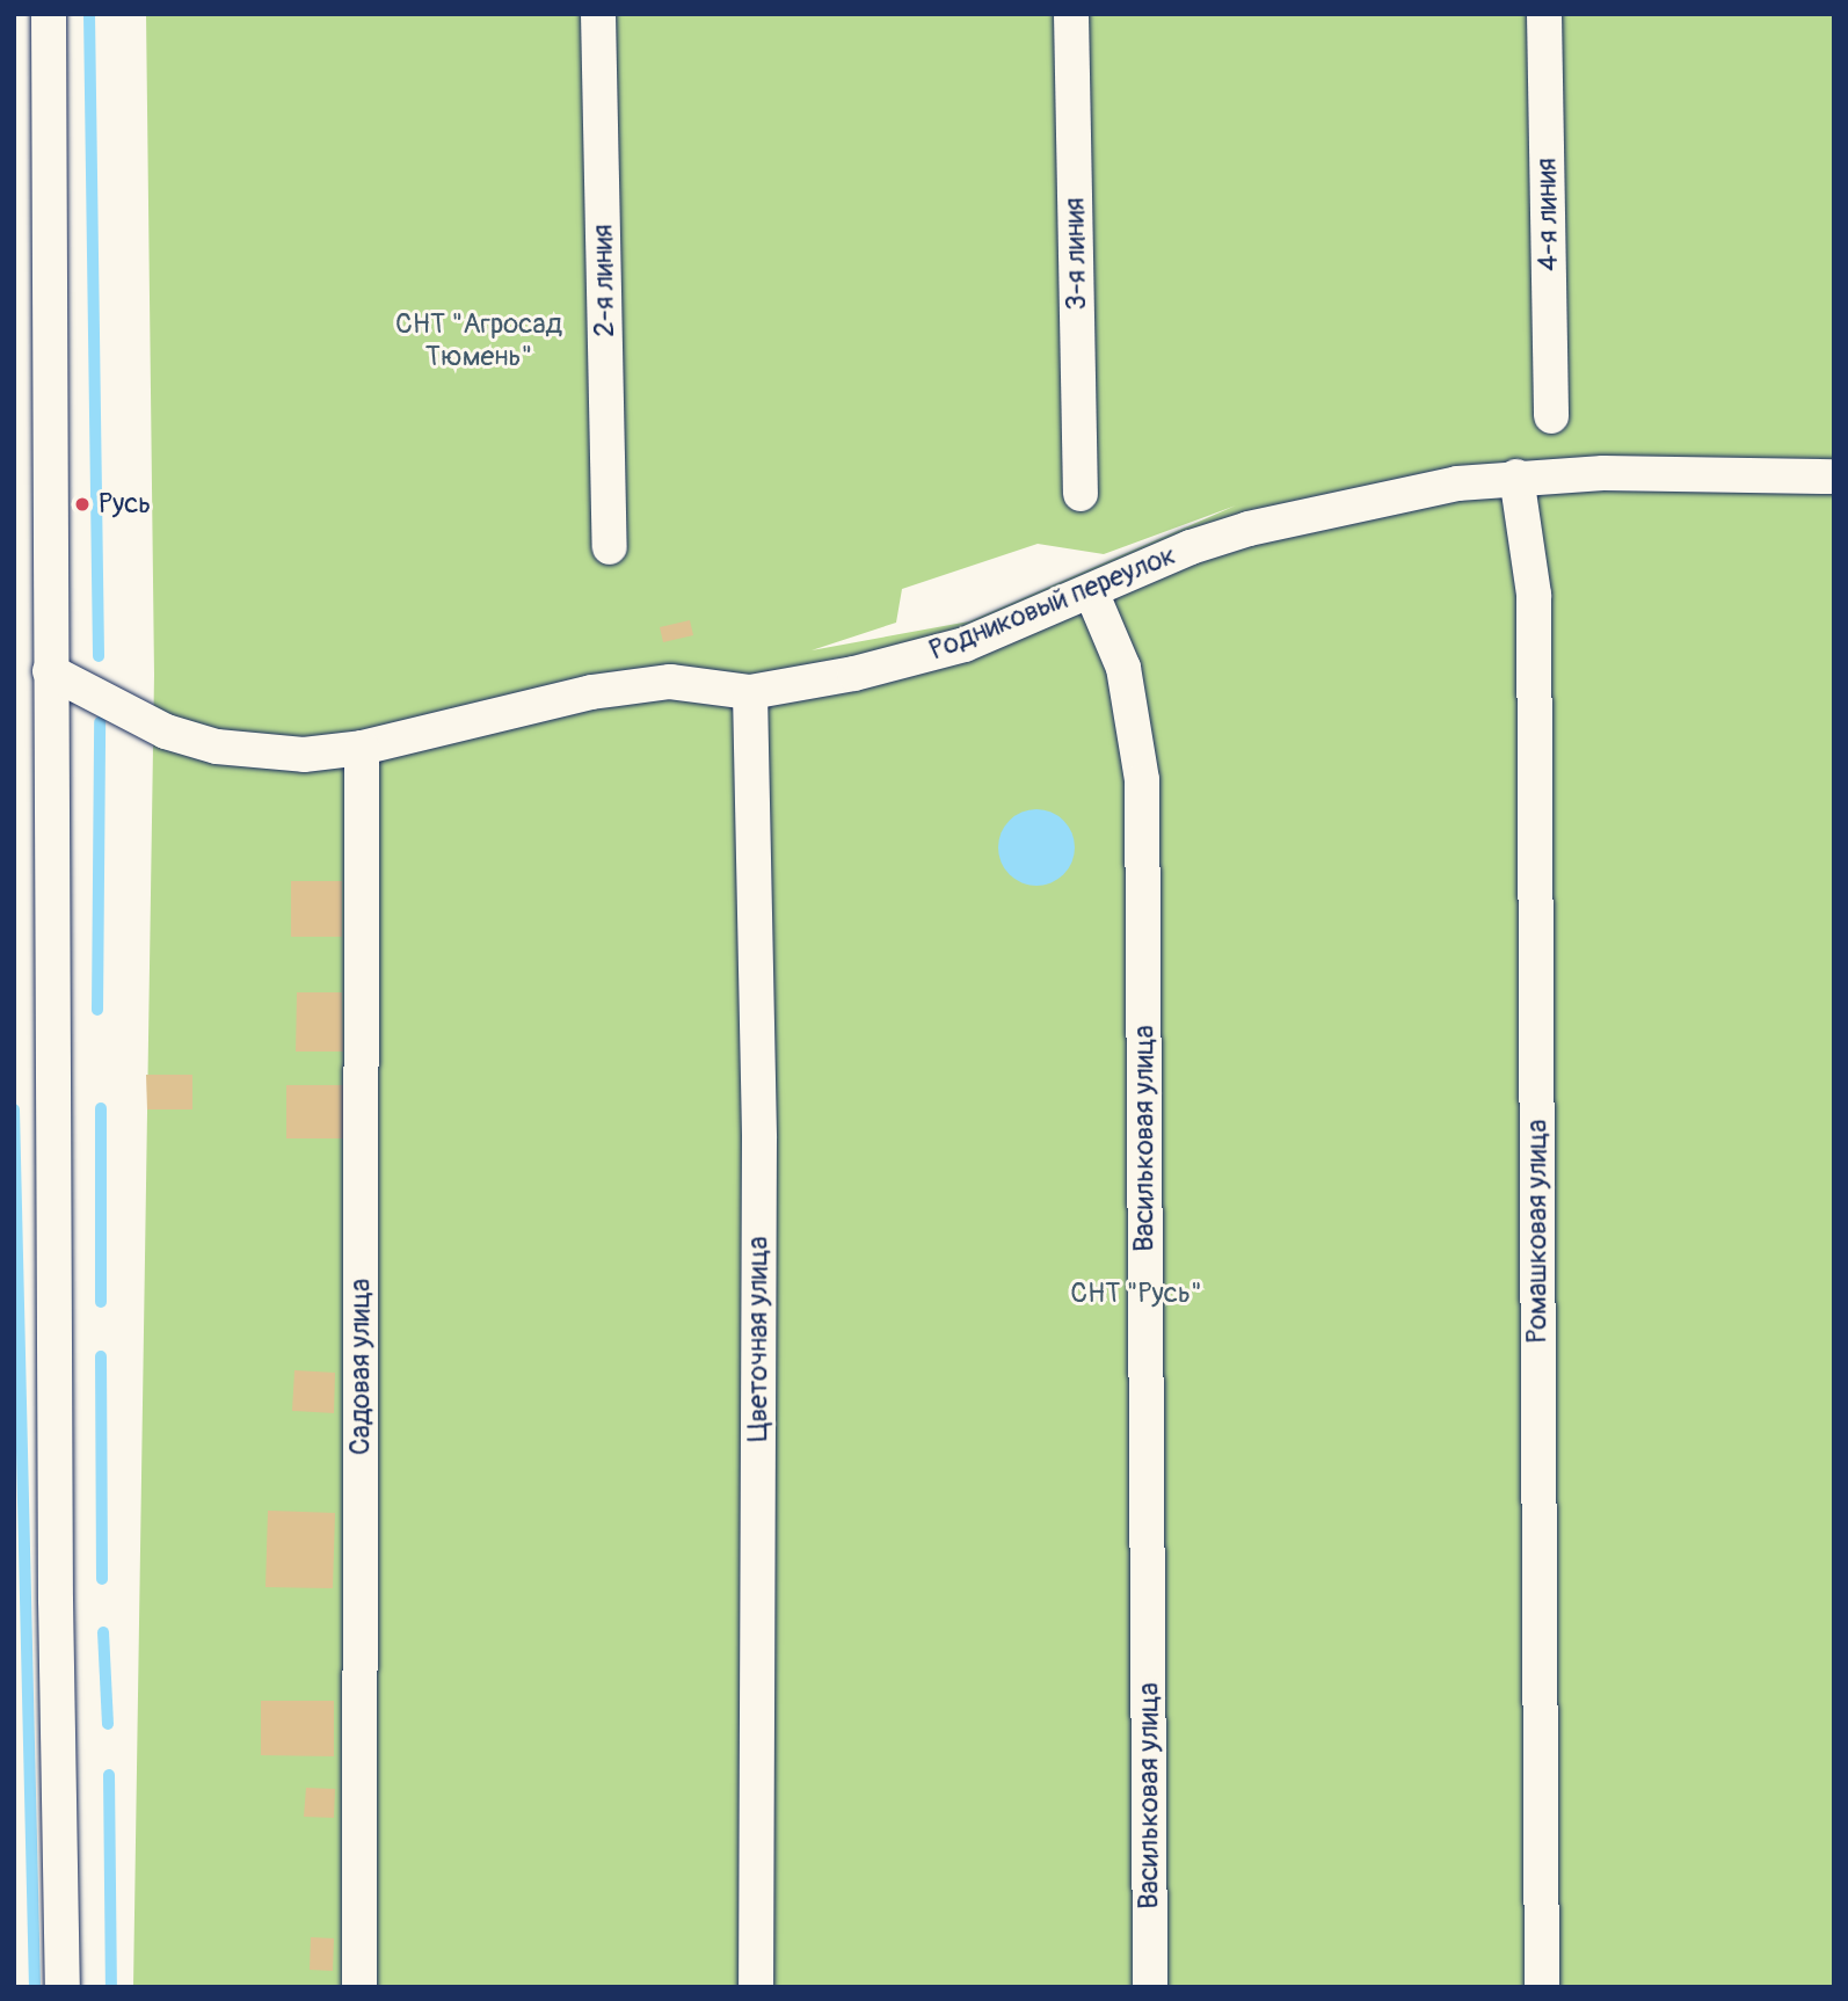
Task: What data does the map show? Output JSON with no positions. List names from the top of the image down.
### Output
{
  "streets": {
    "street": [
      "4-я линия",
      "3-я линия",
      "2-я линия",
      "Родниковый переулок",
      "Васильковая улица",
      "Ромашковая улица",
      "Цветочная улица",
      "Садовая улица"
    ]
  },
  "crossings": [
    ["Родниковый переулок", "Васильковая улица"],
    ["Родниковый переулок", "Ромашковая улица"],
    ["Родниковый переулок", "Цветочная улица"],
    ["Родниковый переулок", "Садовая улица"]
  ],
  "parks": ["СНТ \"Агросад Тюмень\"", "СНТ \"Русь\""],
  "places": ["Русь"]
}
